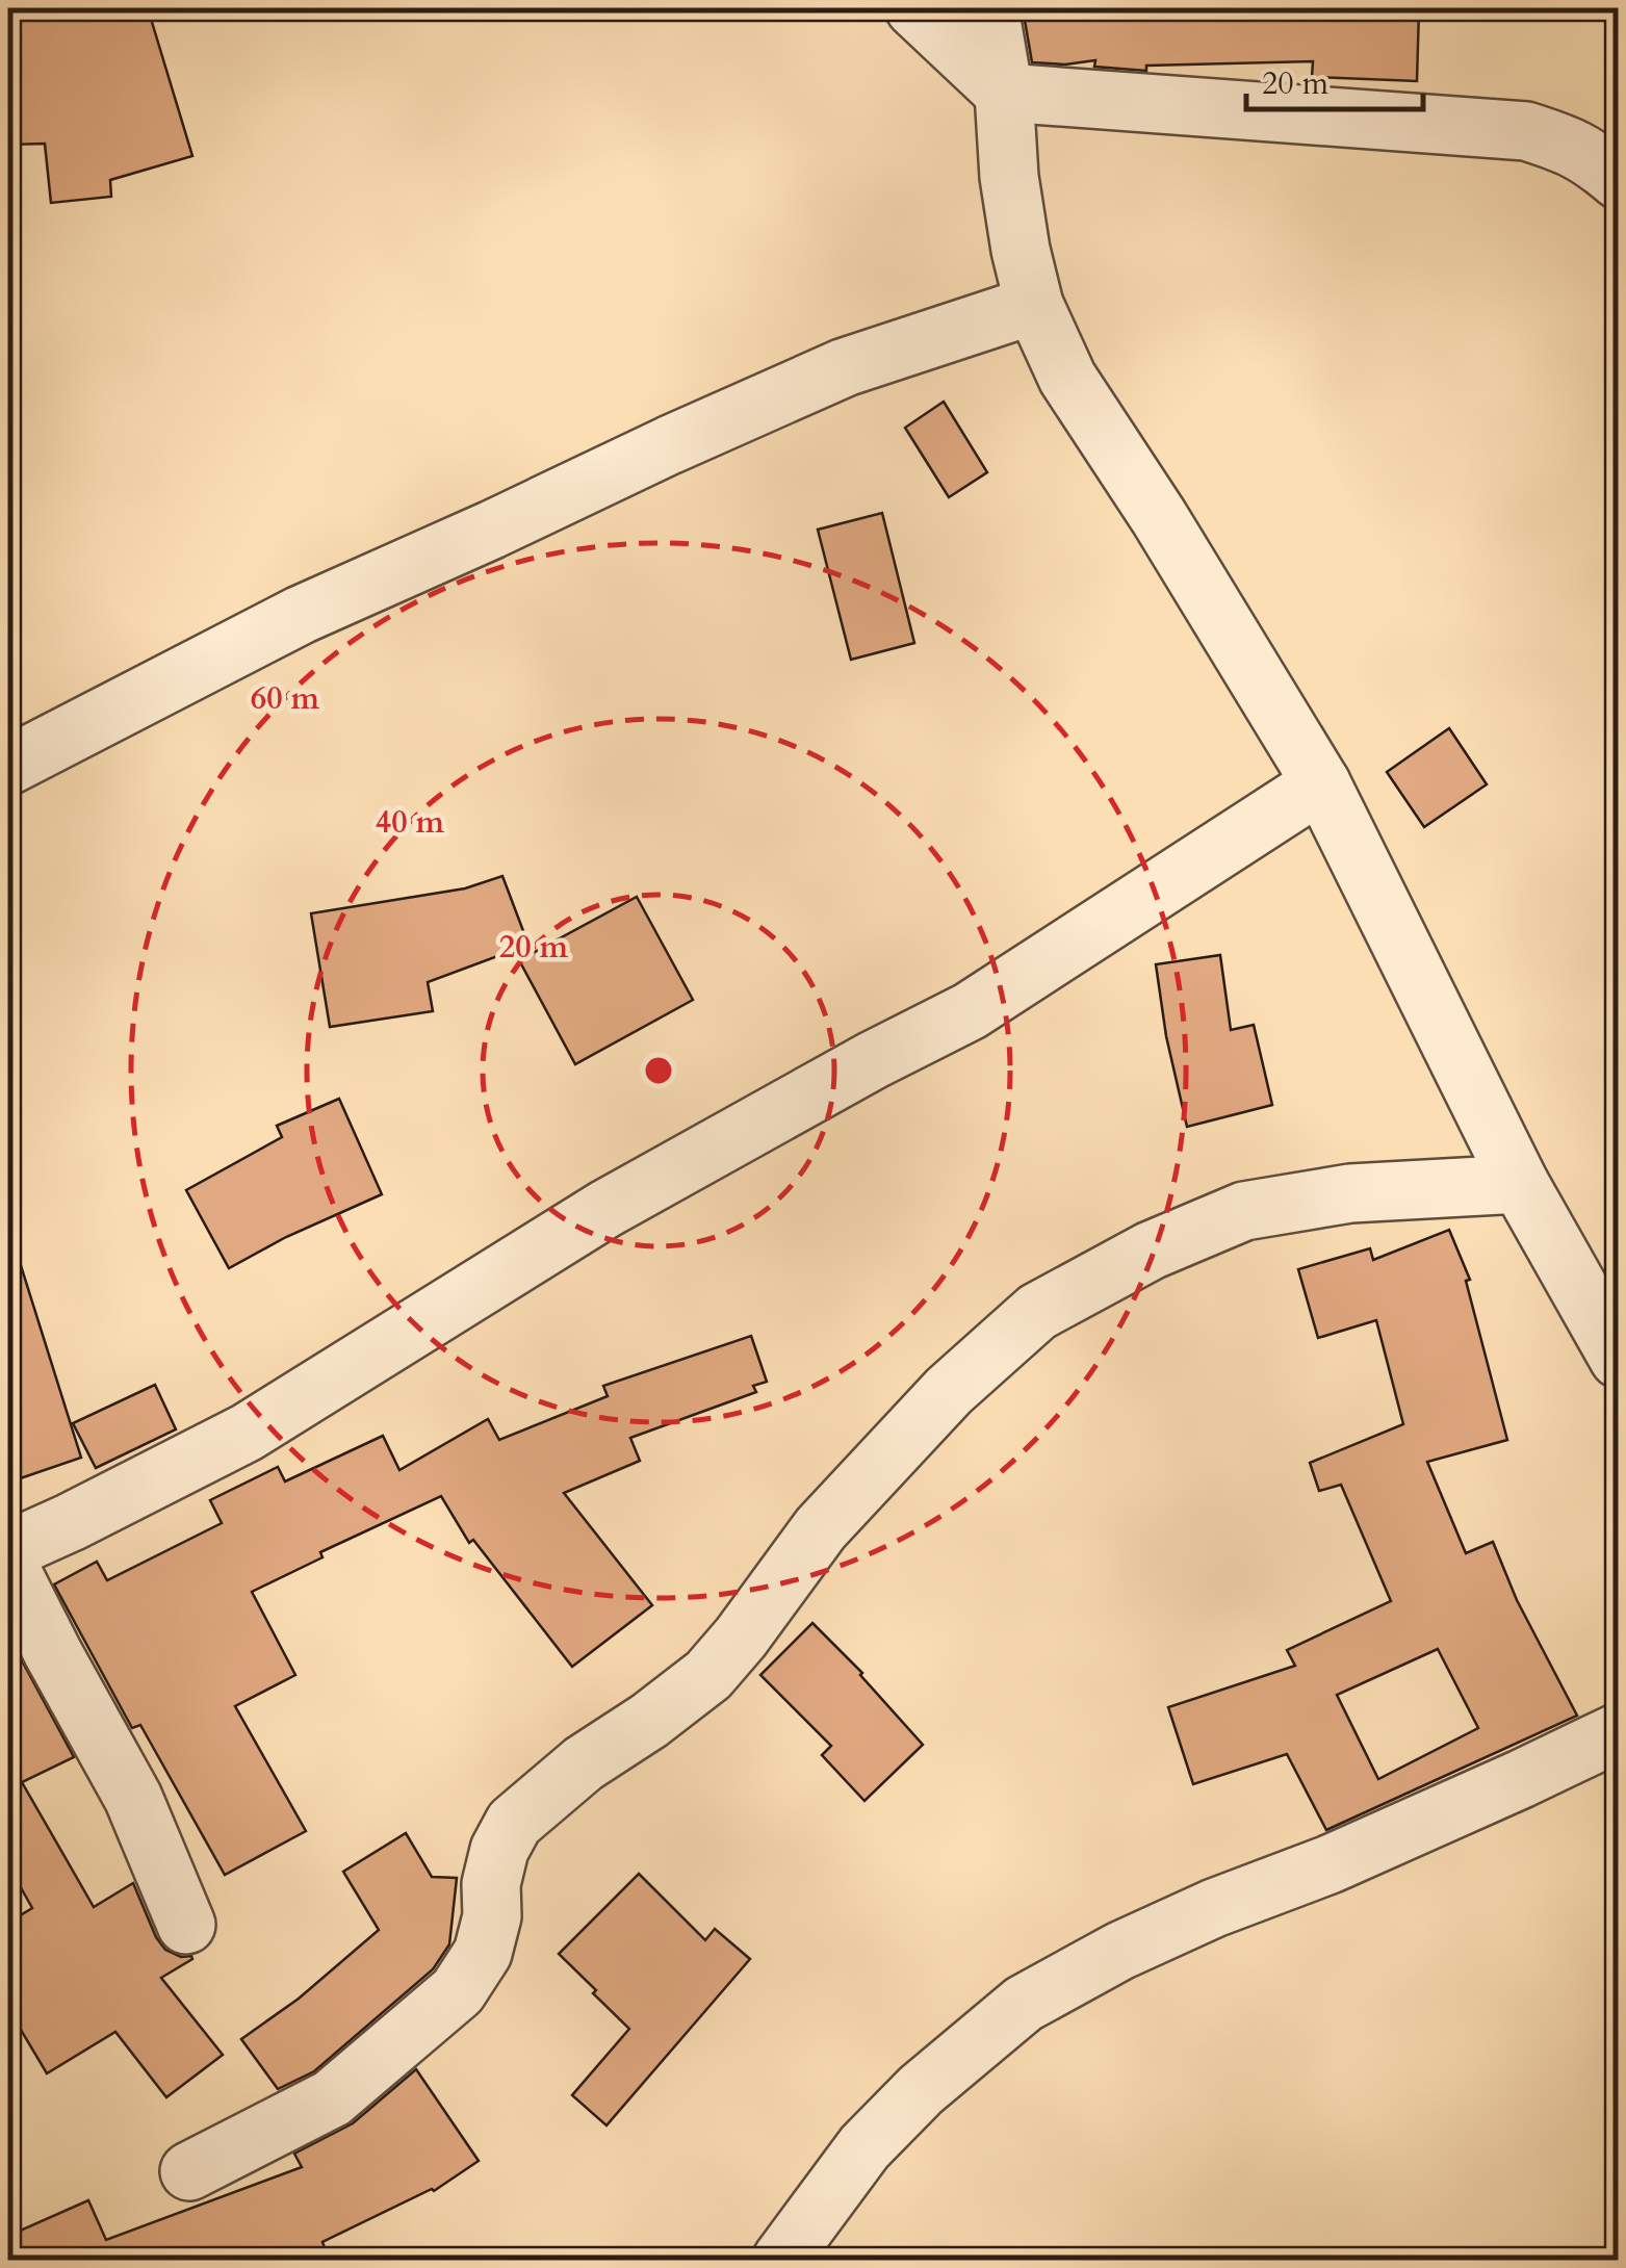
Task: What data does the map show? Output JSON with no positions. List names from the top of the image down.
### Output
{
  "scale_bar": "20 m",
  "rings": ["60 m", "40 m", "20 m"]
}
